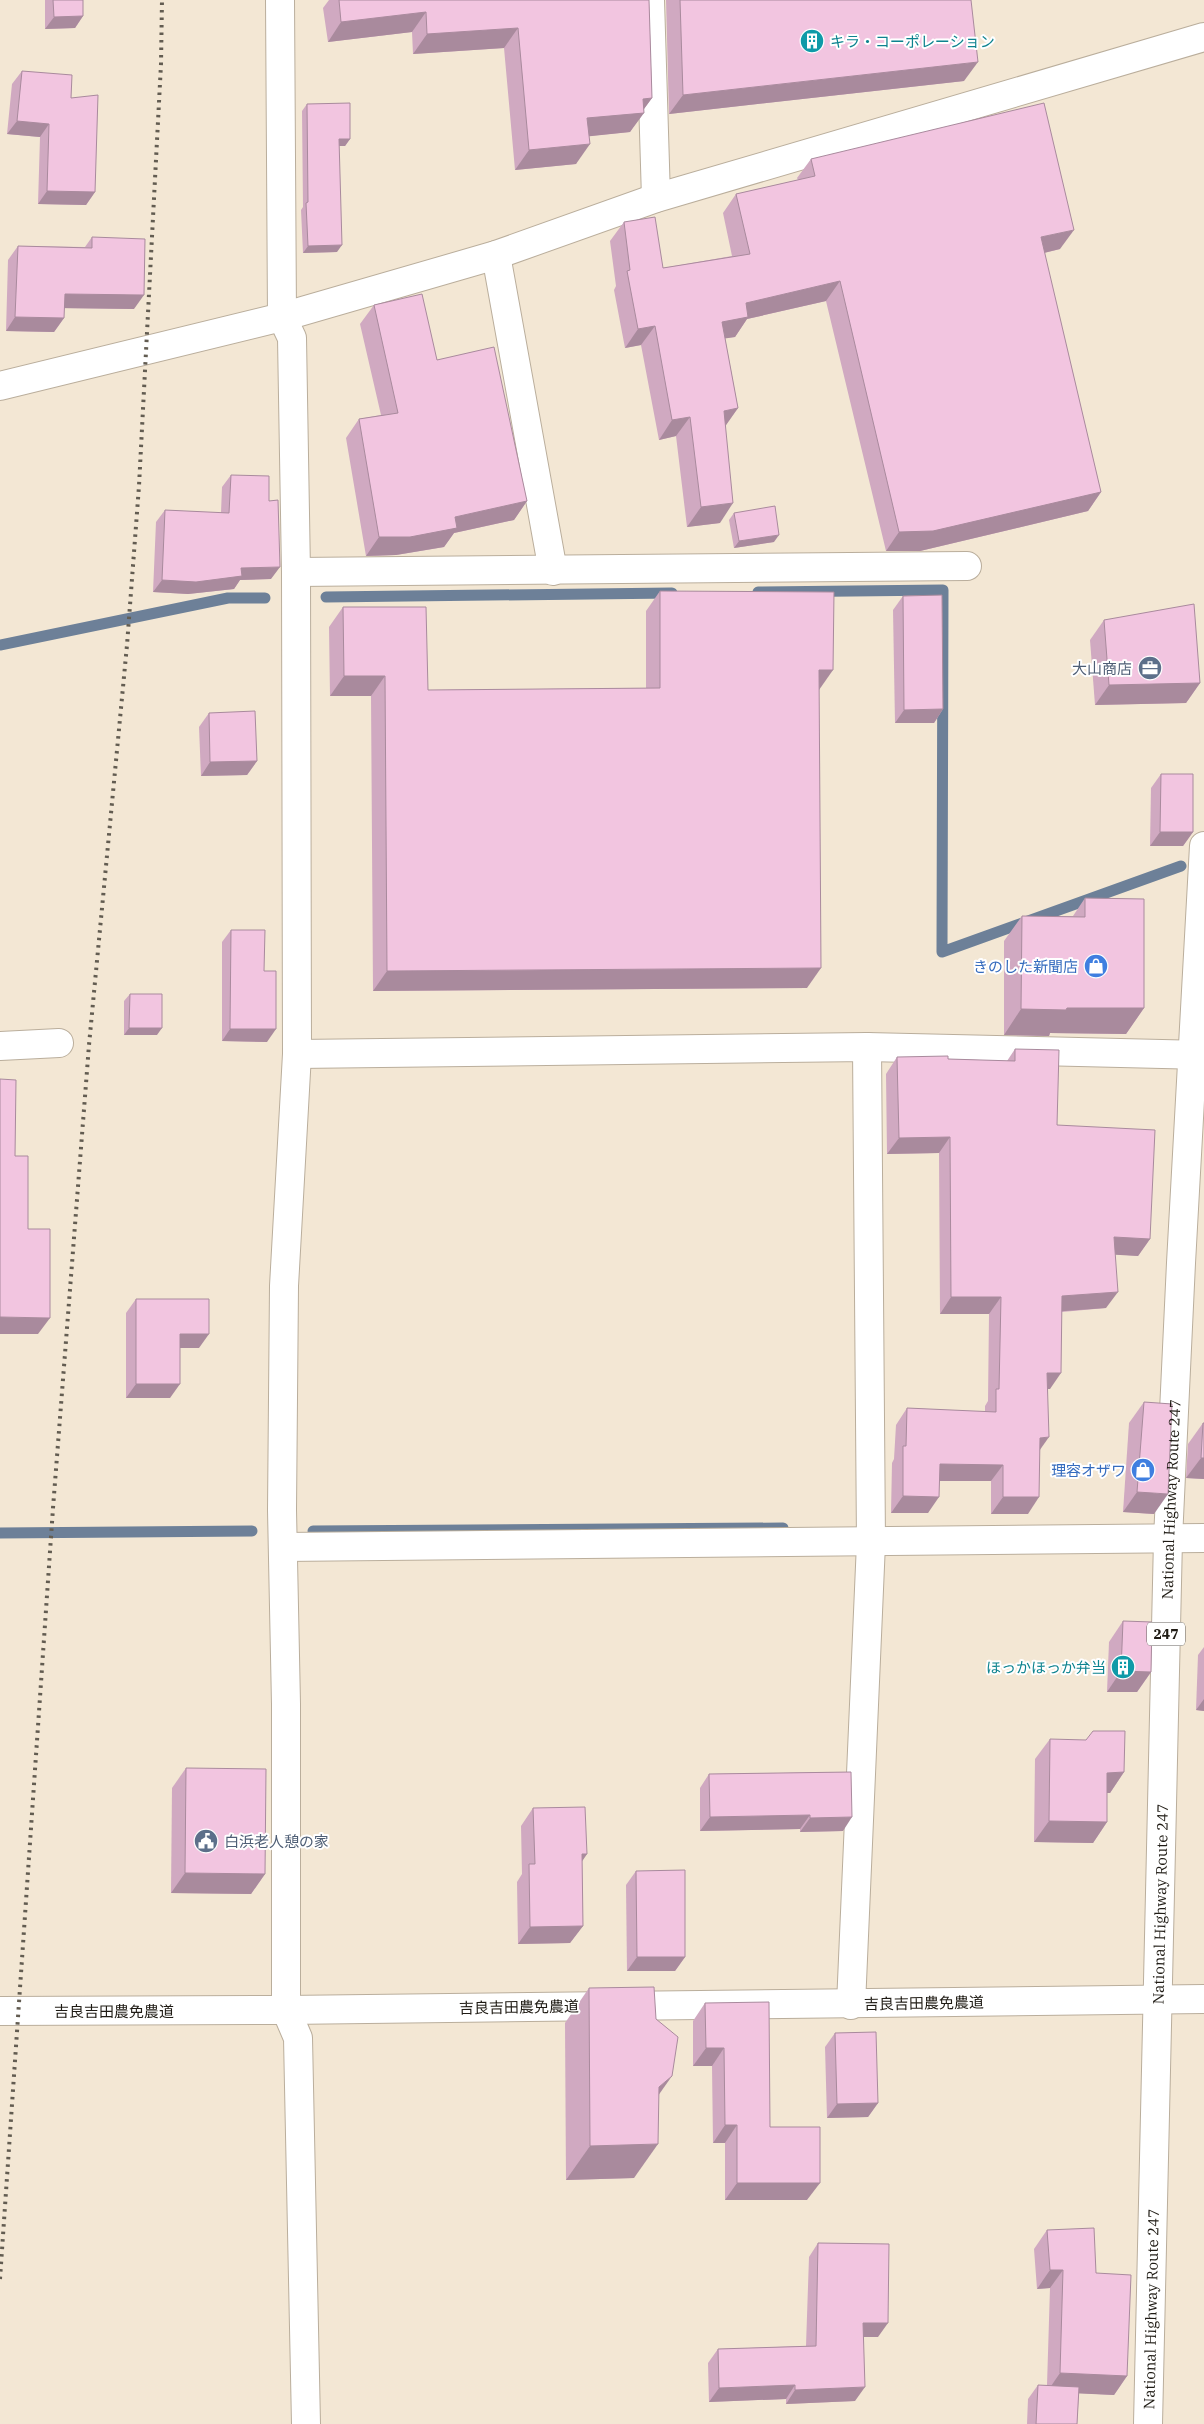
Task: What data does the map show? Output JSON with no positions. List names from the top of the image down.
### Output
{
  "streets": {
    "main road": ["National Highway Route 247", "247", "吉良吉田農免農道"]
  },
  "crossings": [
    ["National Highway Route 247", "吉良吉田農免農道"]
  ],
  "places": {
    "building": ["キラ・コーポレーション", "ほっかほっか弁当"],
    "office": ["大山商店"],
    "shop": ["きのした新聞店", "理容オザワ"],
    "public building": ["白浜老人憩の家"]
  }
}
